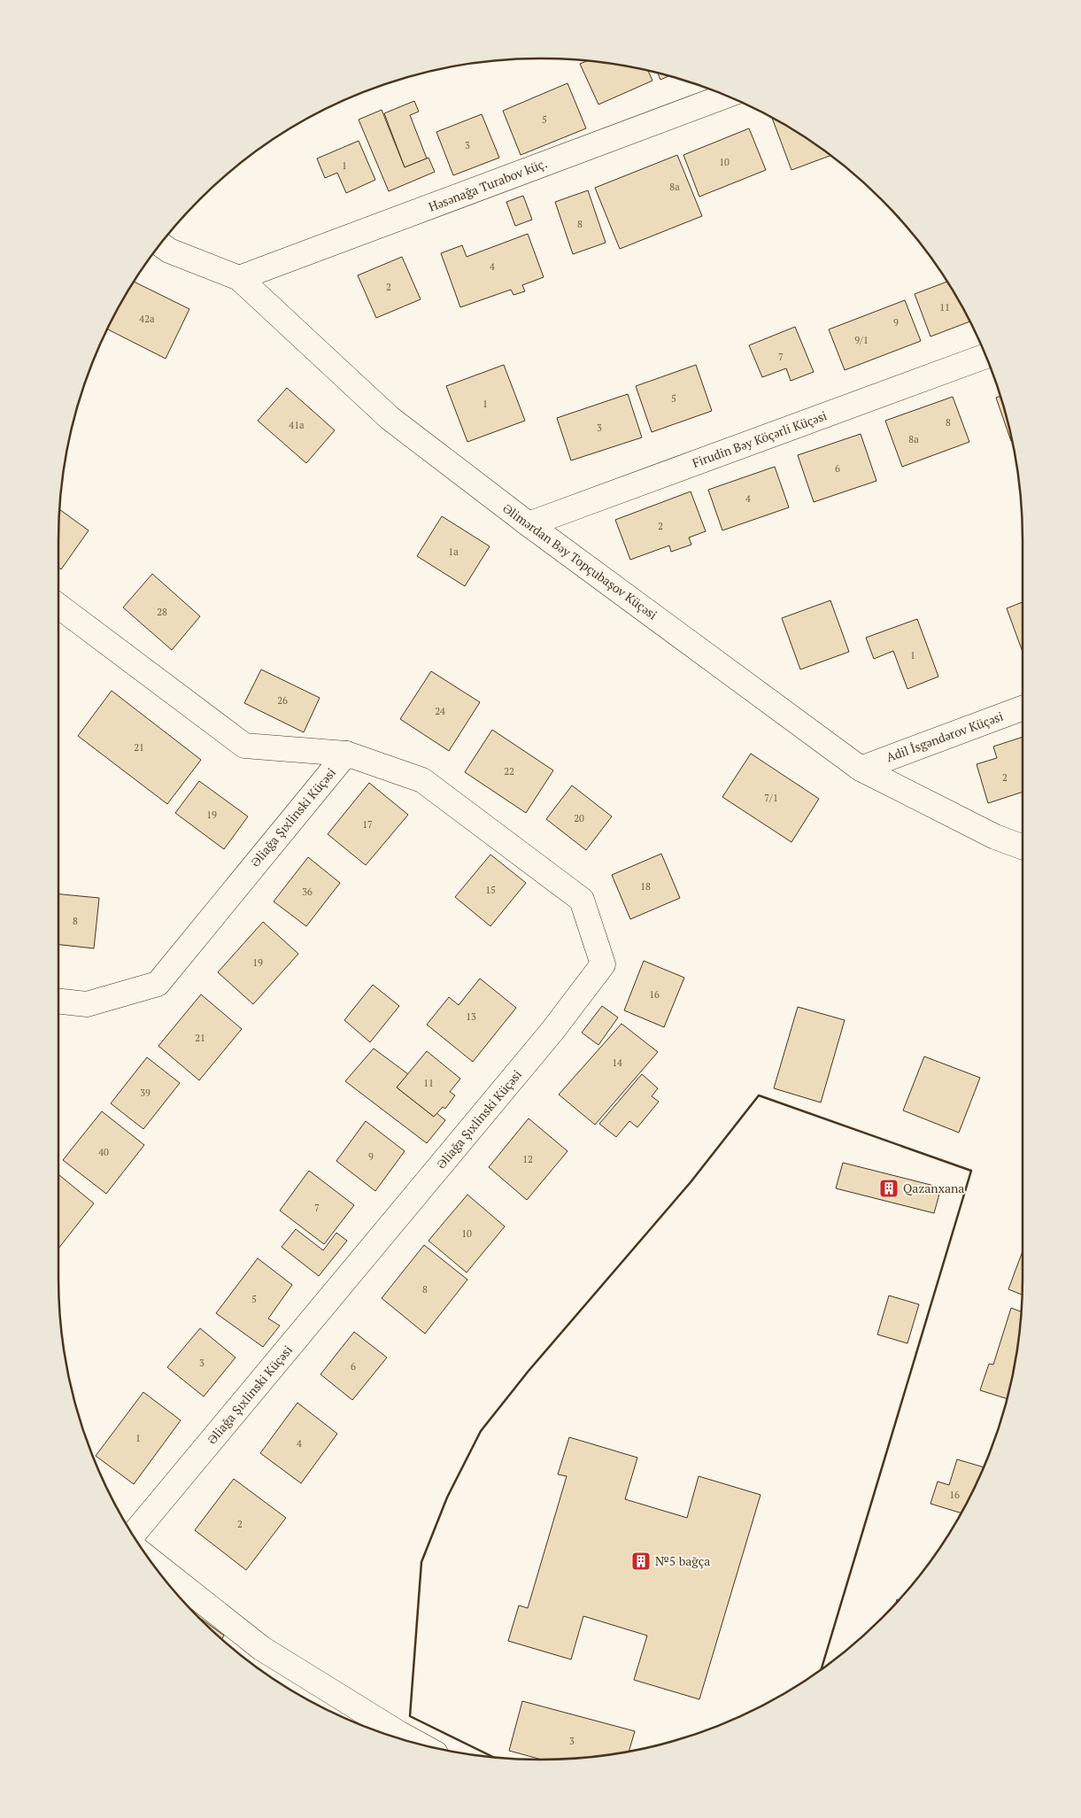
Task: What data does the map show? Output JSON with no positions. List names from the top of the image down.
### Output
{
  "streets": {
    "street": [
      "Həsənağa Turabov küç.",
      "Firudin Bəy Köçərli Küçəsi",
      "Əlimərdan Bəy Topçubaşov Küçəsi",
      "Adil İsgəndərov Küçəsi",
      "Əliağa Şıxlinski Küçəsi"
    ]
  },
  "crossings": [
    ["Həsənağa Turabov küç.", "Əlimərdan Bəy Topçubaşov Küçəsi"],
    ["Firudin Bəy Köçərli Küçəsi", "Əlimərdan Bəy Topçubaşov Küçəsi"],
    ["Əlimərdan Bəy Topçubaşov Küçəsi", "Adil İsgəndərov Küçəsi"]
  ],
  "places": {
    "building": ["Qazanxana", "№5 bağça"]
  },
  "house_numbers": [
    "5",
    "3",
    "10",
    "1",
    "8a",
    "8",
    "4",
    "2",
    "11",
    "42a",
    "9",
    "9/1",
    "7",
    "5",
    "1",
    "8",
    "41a",
    "3",
    "8a",
    "6",
    "4",
    "2",
    "1a",
    "28",
    "1",
    "26",
    "24",
    "21",
    "22",
    "2",
    "7/1",
    "19",
    "20",
    "17",
    "18",
    "15",
    "36",
    "8",
    "19",
    "16",
    "13",
    "21",
    "14",
    "11",
    "39",
    "40",
    "9",
    "12",
    "7",
    "10",
    "8",
    "5",
    "3",
    "6",
    "1",
    "4",
    "16",
    "2",
    "3"
  ]
}
